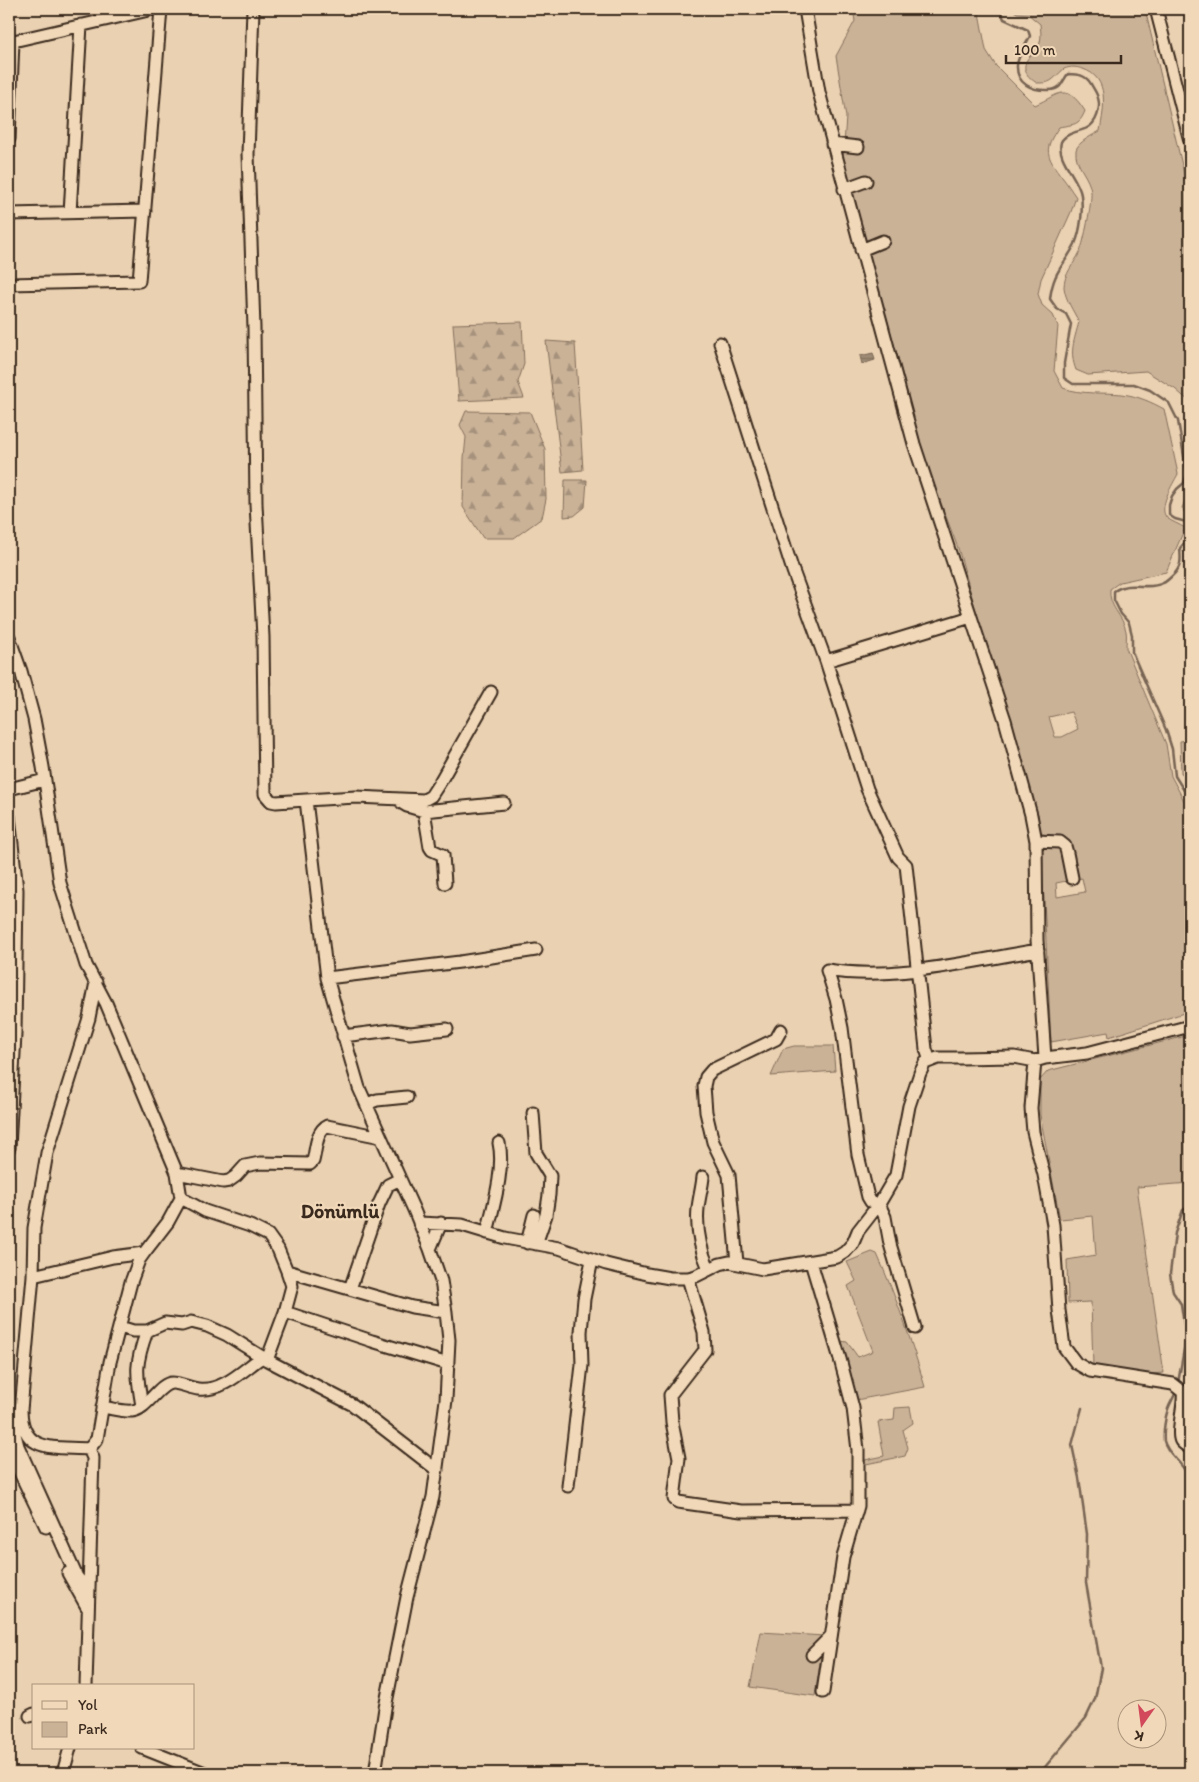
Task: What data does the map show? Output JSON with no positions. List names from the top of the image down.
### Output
{
  "districts": ["Dönümlü"],
  "legend": ["Yol", "Park"],
  "scale_bar": "100 m",
  "north": "bottom"
}
